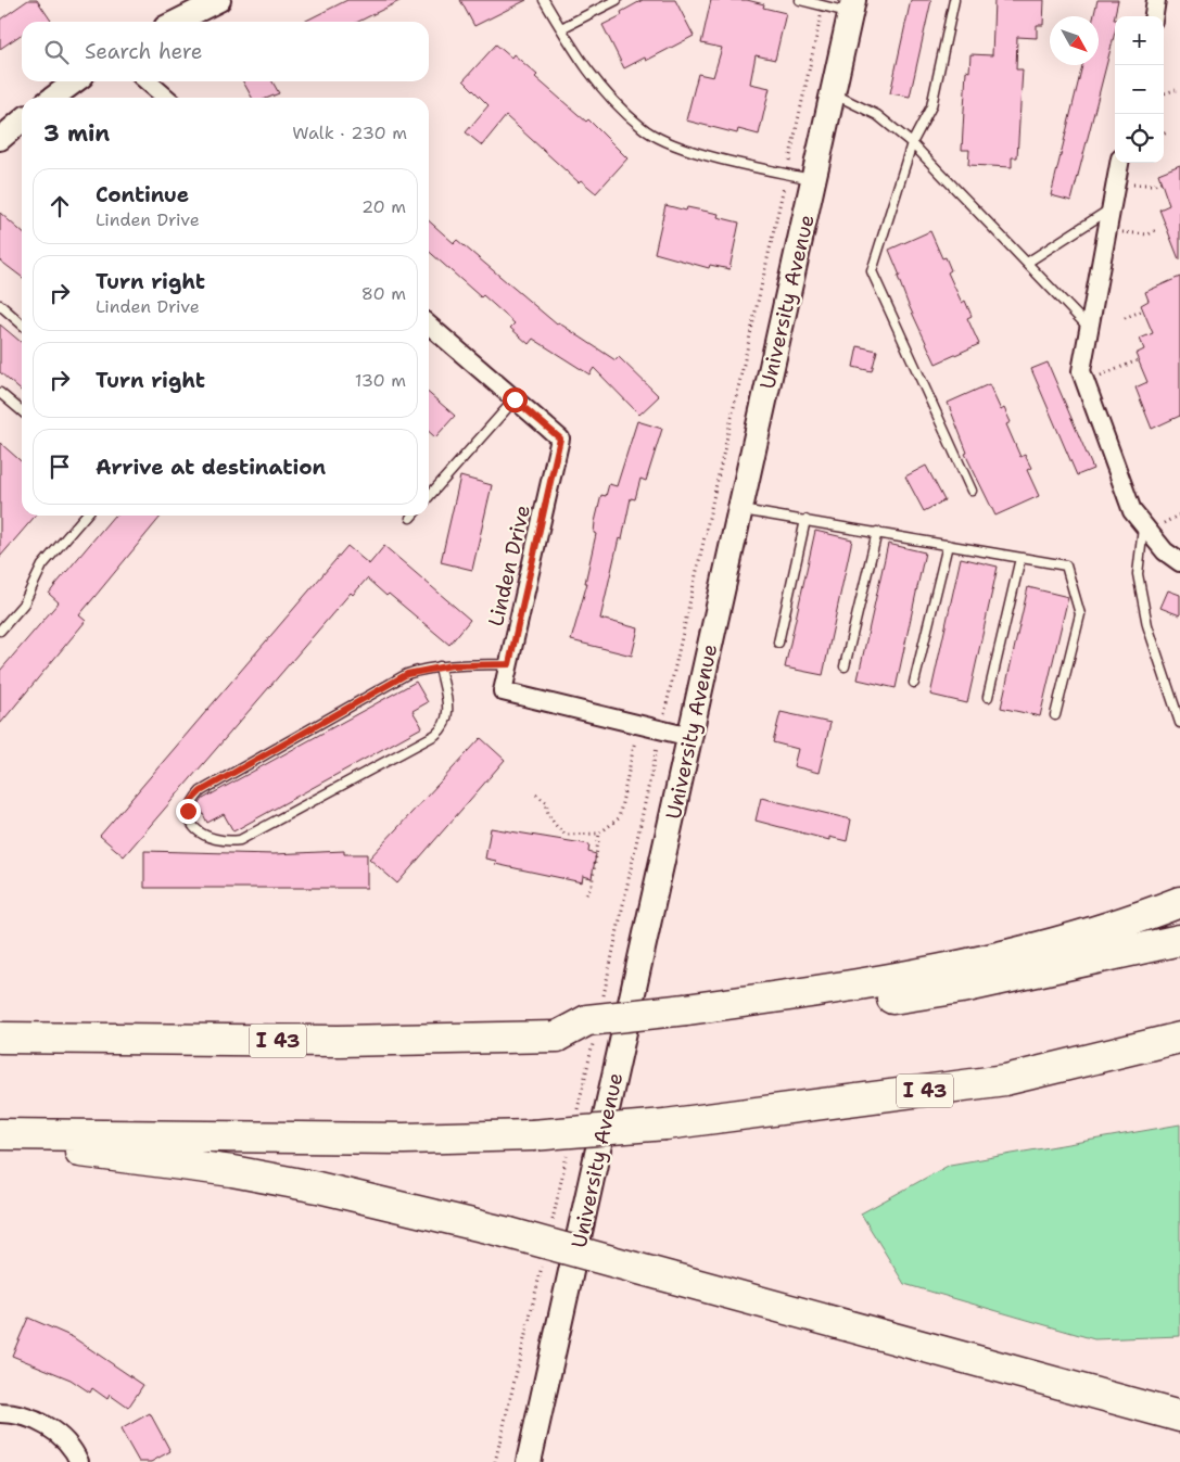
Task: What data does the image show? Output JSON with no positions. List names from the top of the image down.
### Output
{
  "streets": {
    "highway": ["I 43"],
    "main road": ["University Avenue"],
    "street": ["Linden Drive"]
  },
  "crossings": [
    ["University Avenue", "Linden Drive"]
  ],
  "north": "bottom right",
  "page": {
    "map_buttons": ["+", "−"],
    "search": "Search here",
    "heading": ["3 min", "Walk · 230 m"],
    "list": [
      ["Continue", "Linden Drive", "20 m"],
      ["Turn right", "Linden Drive", "80 m"],
      ["Turn right", "130 m"],
      "Arrive at destination"
    ]
  }
}
